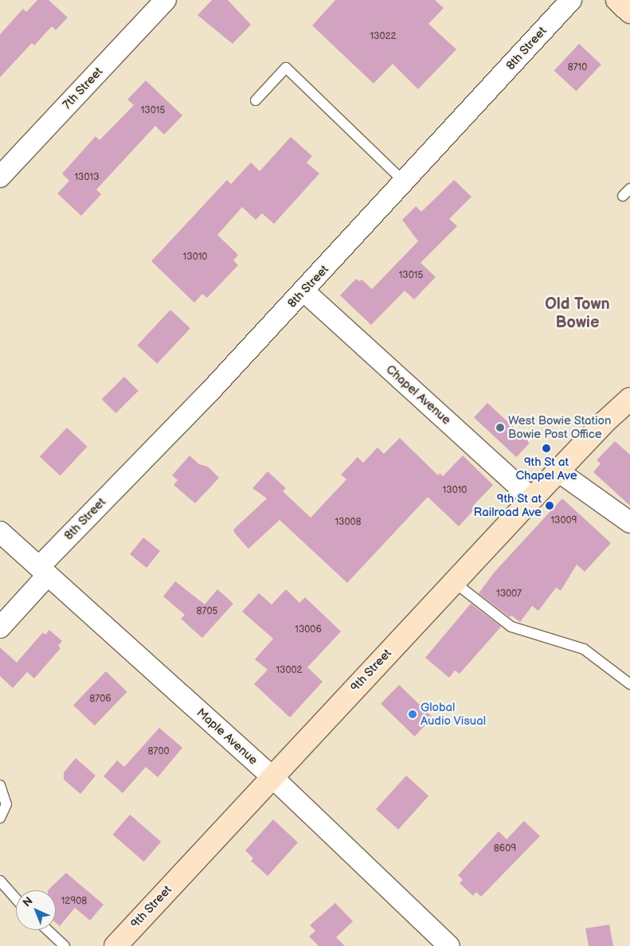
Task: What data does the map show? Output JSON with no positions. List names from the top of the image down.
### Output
{
  "streets": {
    "main road": ["9th Street"],
    "street": [
      "8th Street",
      "7th Street",
      "Chapel Avenue",
      "Maple Avenue"
    ]
  },
  "crossings": [
    ["8th Street", "Chapel Avenue"],
    ["8th Street", "Maple Avenue"],
    ["Chapel Avenue", "9th Street"],
    ["9th Street", "Maple Avenue"]
  ],
  "districts": ["Old Town Bowie"],
  "places": [
    "West Bowie Station Bowie Post Office",
    "9th St at Chapel Ave",
    "9th St at Railroad Ave",
    "Global Audio Visual"
  ],
  "house_numbers": [
    "13022",
    "8710",
    "13015",
    "13013",
    "13010",
    "13015",
    "13010",
    "13009",
    "13008",
    "13007",
    "8705",
    "13006",
    "13002",
    "8706",
    "8700",
    "8609",
    "12908"
  ],
  "north": "top left"
}
